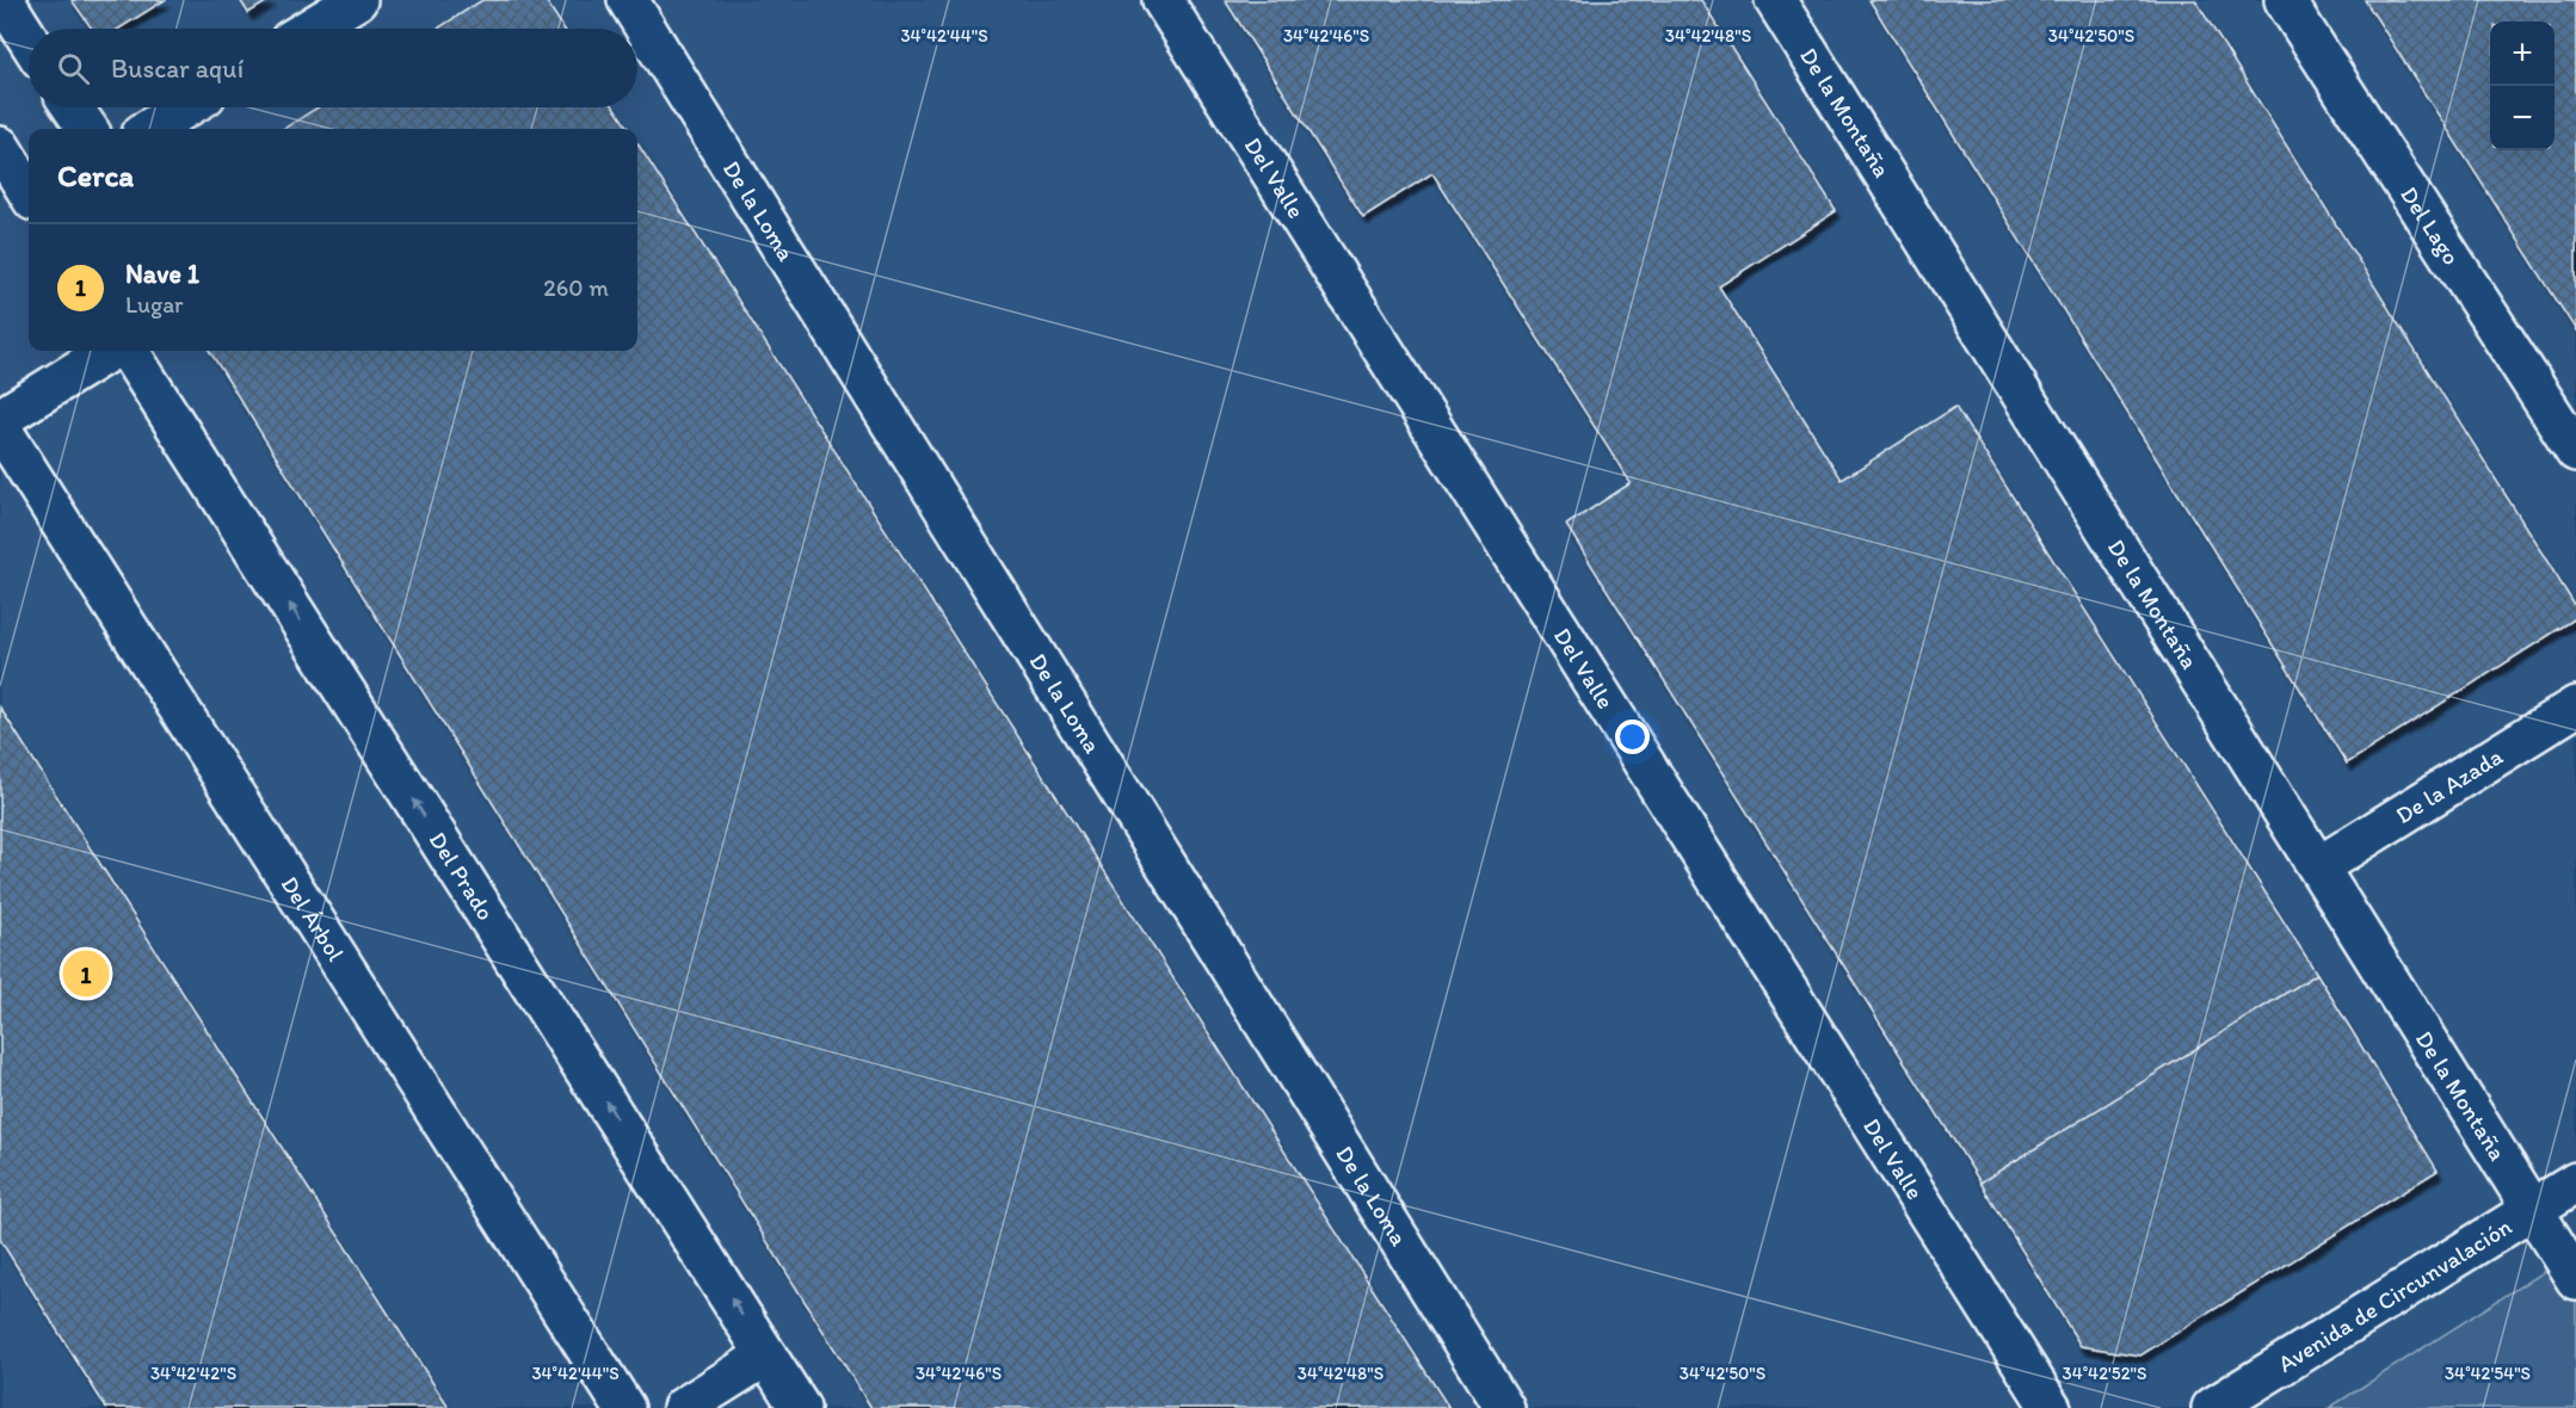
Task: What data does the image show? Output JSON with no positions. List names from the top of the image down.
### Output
{
  "streets": {
    "street": [
      "De la Montaña",
      "Del Valle",
      "De la Loma",
      "Del Lago",
      "De la Azada",
      "Del Prado",
      "Del Árbol",
      "Avenida de Circunvalación"
    ]
  },
  "crossings": [
    ["De la Montaña", "De la Azada"],
    ["De la Montaña", "Avenida de Circunvalación"]
  ],
  "one_way": ["Del Prado"],
  "page": {
    "map_buttons": ["+", "−"],
    "search": "Buscar aquí",
    "heading": "Cerca",
    "list": [
      {
        "mark": "1",
        "name": "Nave 1",
        "note": "Lugar",
        "value": "260 m"
      }
    ],
    "pins": "1"
  },
  "coordinates": [
    "34°42'44\"S",
    "34°42'46\"S",
    "34°42'48\"S",
    "34°42'50\"S",
    "34°42'42\"S",
    "34°42'52\"S",
    "34°42'54\"S"
  ]
}
